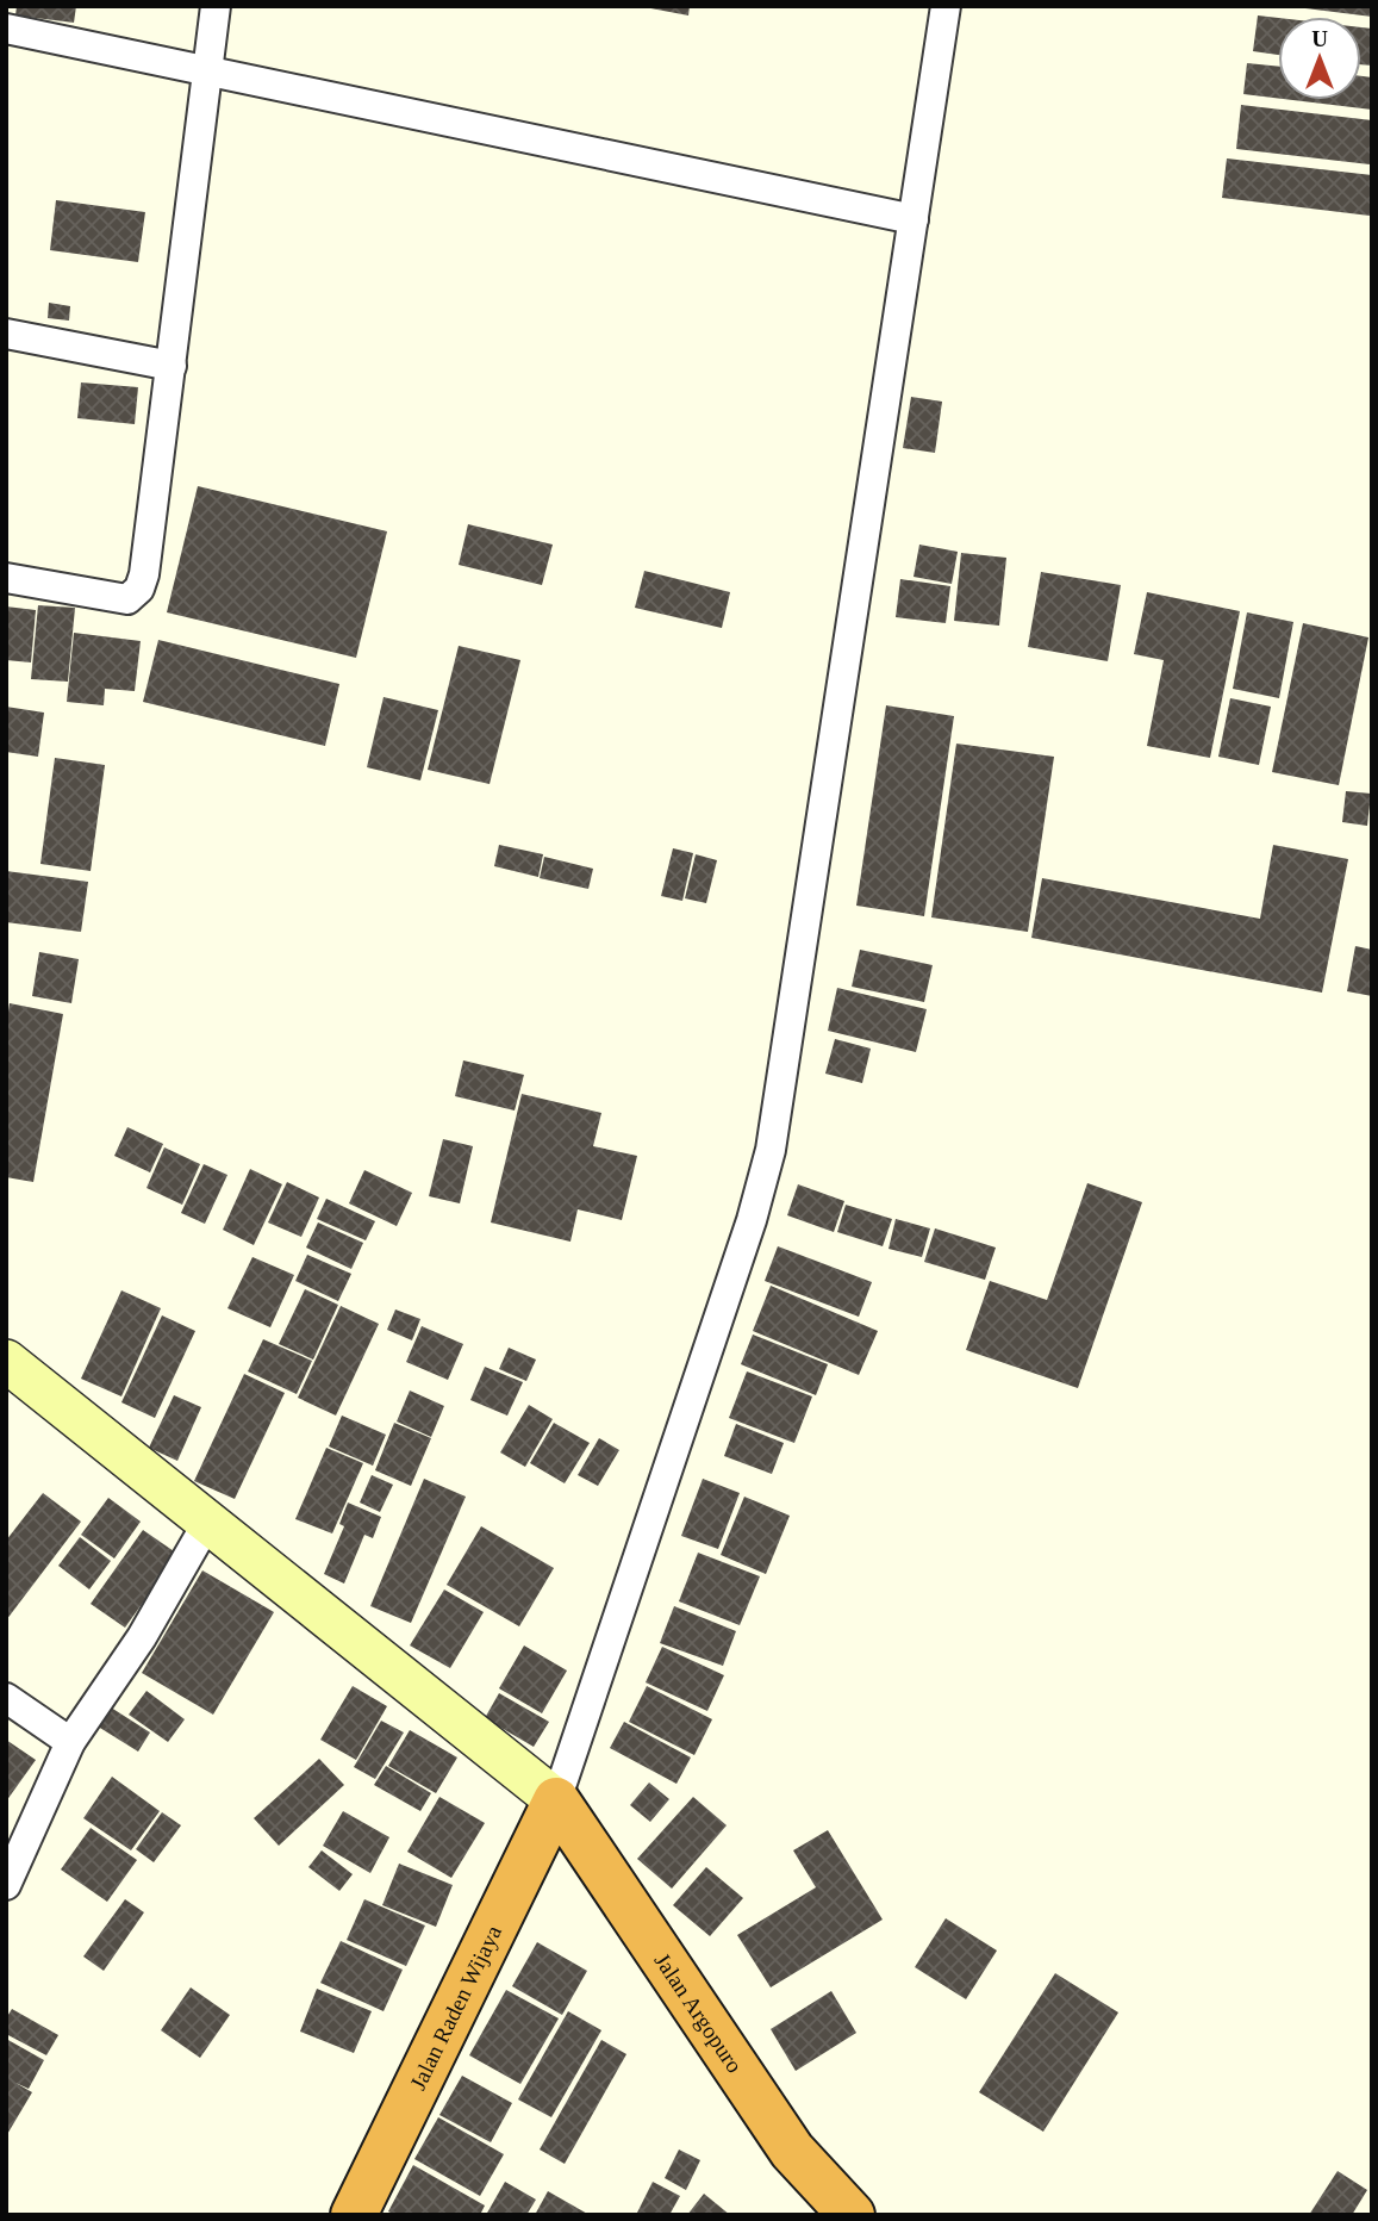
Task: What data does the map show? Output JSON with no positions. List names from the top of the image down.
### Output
{
  "streets": {
    "highway": ["Jalan Raden Wijaya", "Jalan Argopuro"]
  },
  "crossings": [
    ["Jalan Raden Wijaya", "Jalan Argopuro"]
  ],
  "north": "top"
}
